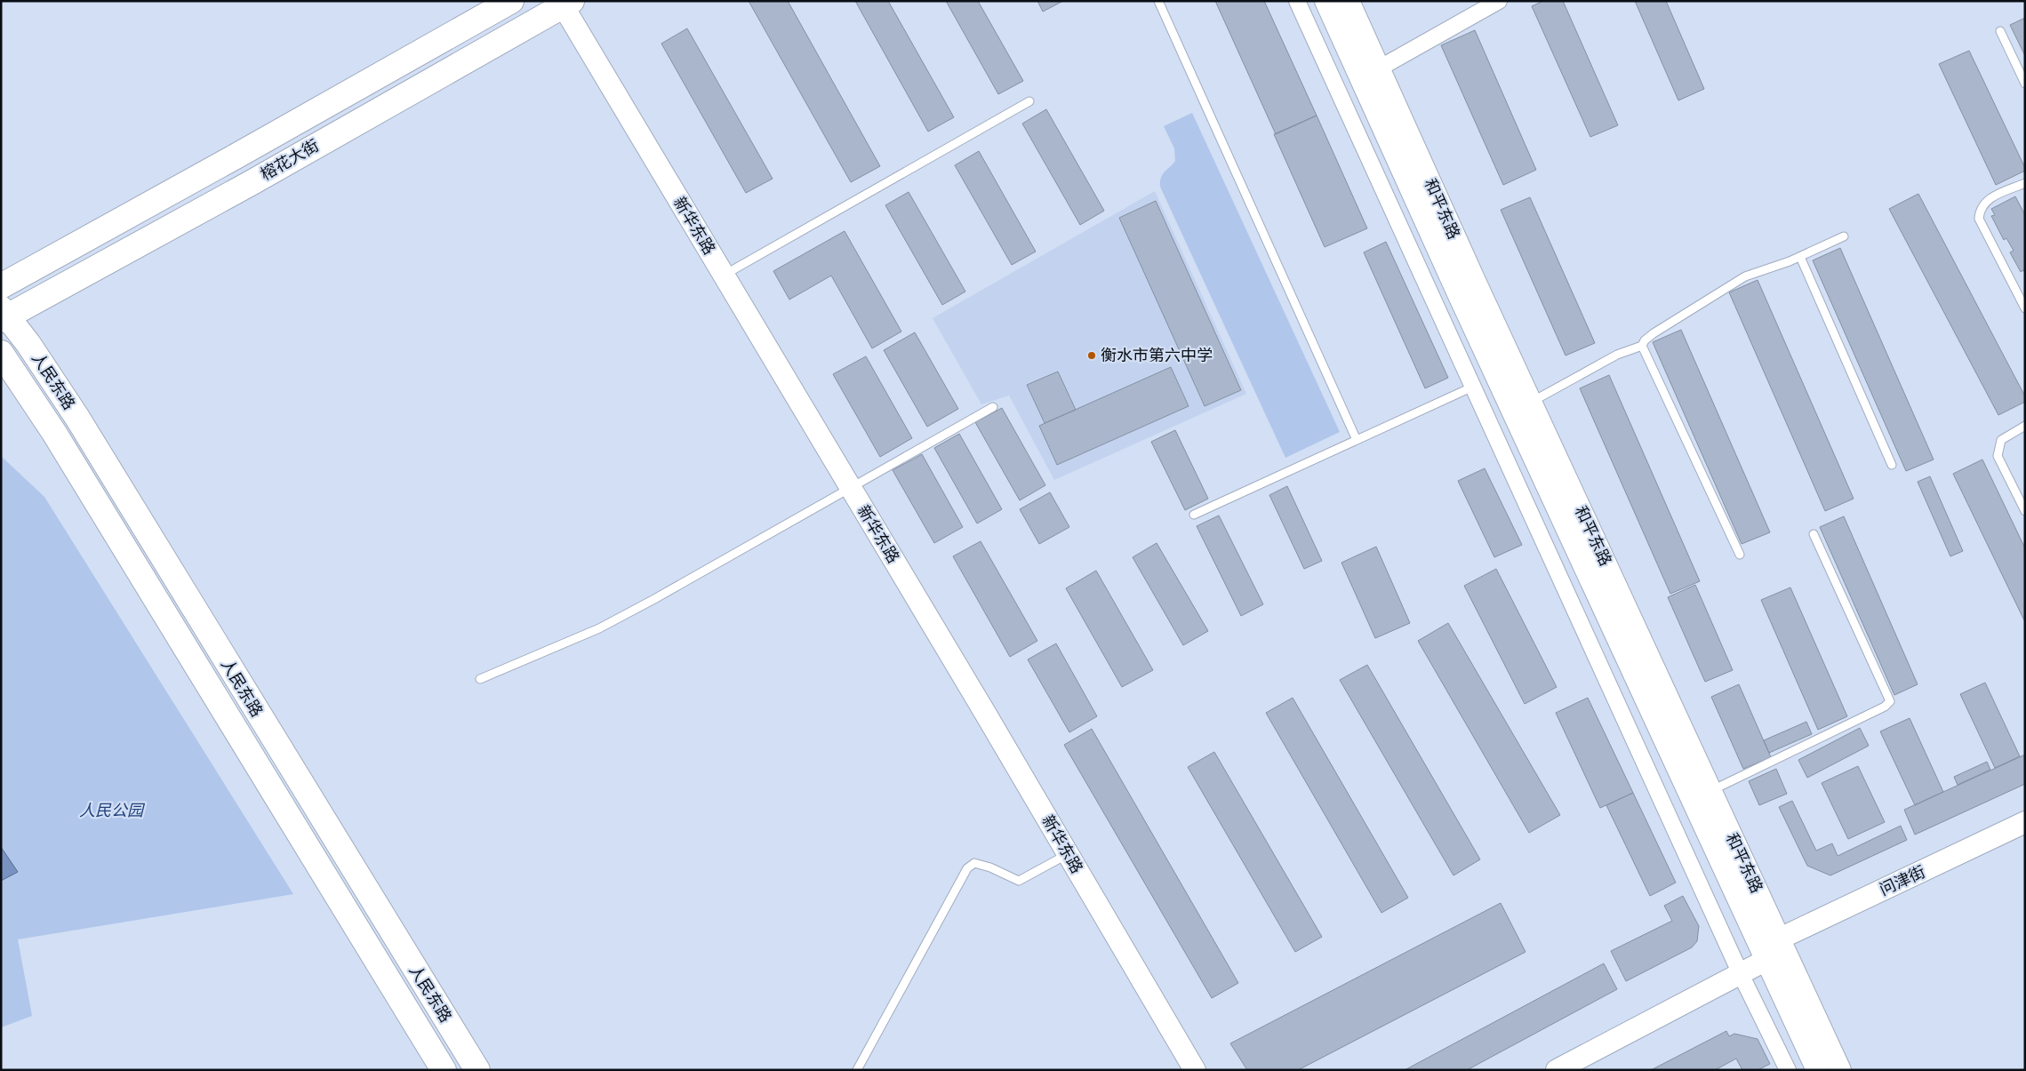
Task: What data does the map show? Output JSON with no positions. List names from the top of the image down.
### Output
{
  "streets": {
    "main road": [
      "榕花大街",
      "和平东路",
      "新华东路",
      "人民东路",
      "问津街"
    ]
  },
  "crossings": [
    ["榕花大街", "新华东路"],
    ["榕花大街", "人民东路"],
    ["和平东路", "问津街"]
  ],
  "parks": ["人民公园"],
  "places": ["衡水市第六中学"]
}
